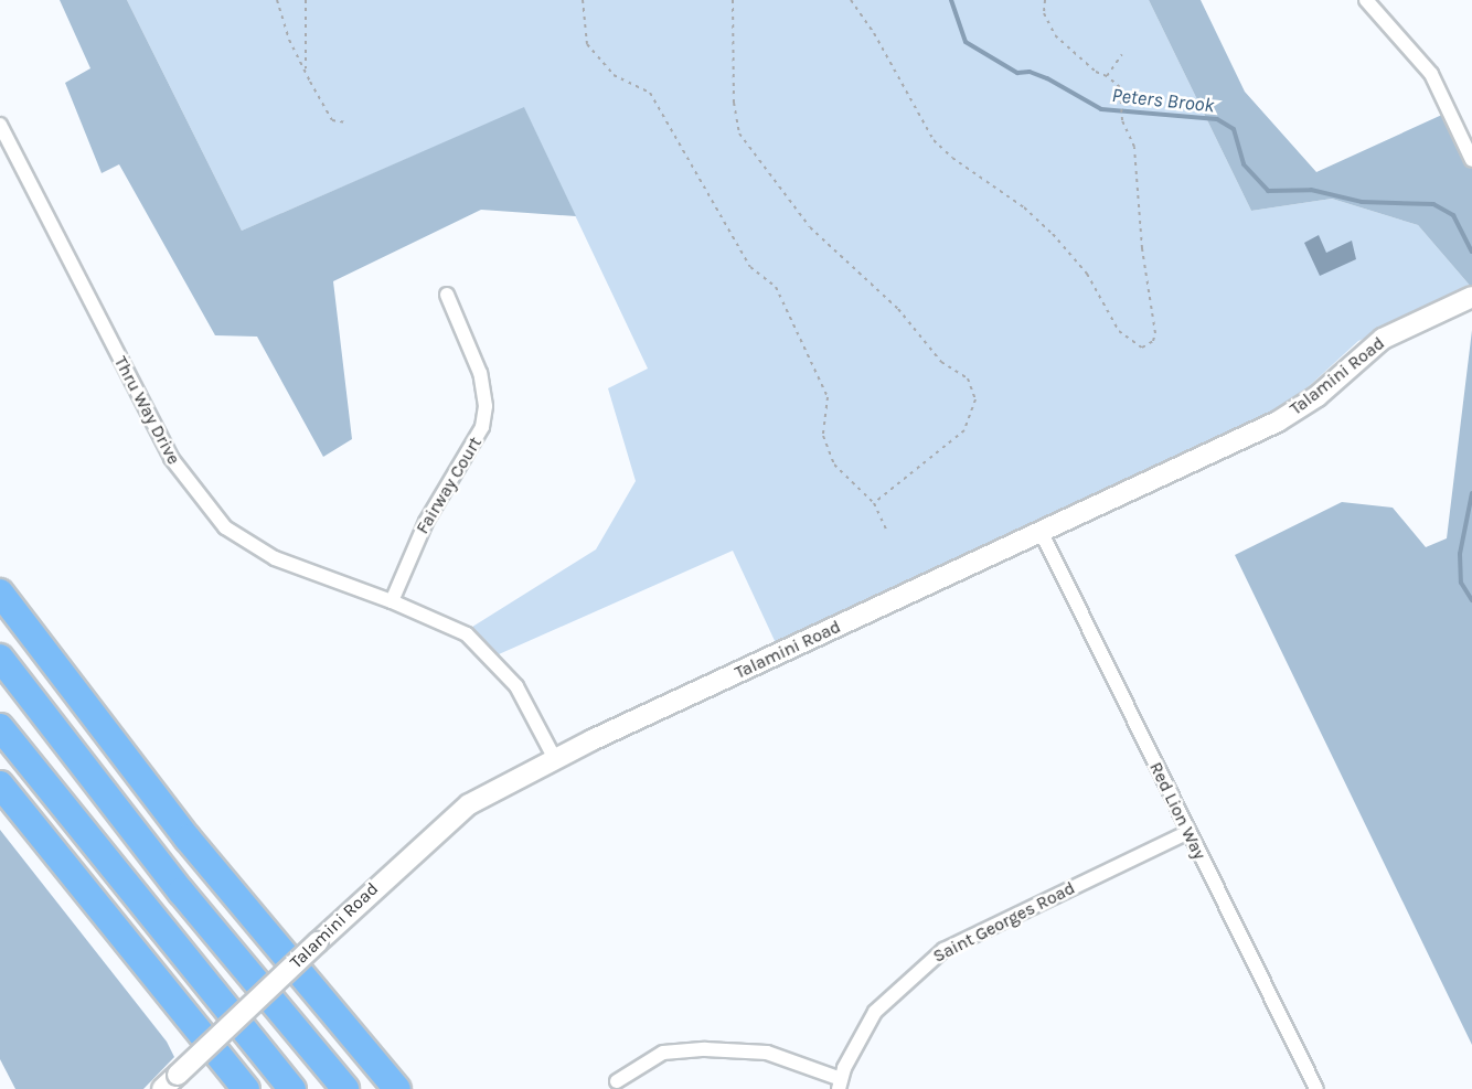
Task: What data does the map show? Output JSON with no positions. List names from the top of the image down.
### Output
{
  "streets": {
    "street": [
      "Talamini Road",
      "Thru Way Drive",
      "Fairway Court",
      "Red Lion Way",
      "Saint Georges Road"
    ]
  },
  "crossings": [
    ["Talamini Road", "Thru Way Drive"],
    ["Talamini Road", "Red Lion Way"],
    ["Thru Way Drive", "Fairway Court"],
    ["Red Lion Way", "Saint Georges Road"]
  ],
  "water": ["Peters Brook"]
}
